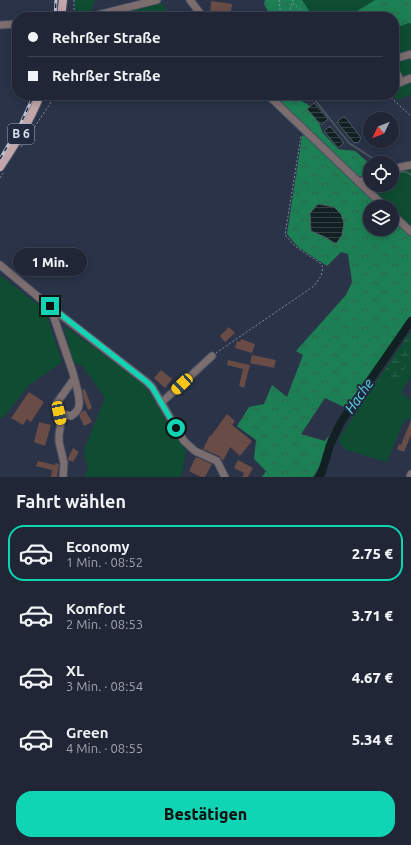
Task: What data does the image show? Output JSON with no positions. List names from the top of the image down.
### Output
{
  "streets": {
    "main road": ["B 6"]
  },
  "water": ["Hache"],
  "north": "bottom left",
  "page": {
    "banner": ["Rehrßer Straße", "Rehrßer Straße"],
    "bubble": "1 Min.",
    "heading": "Fahrt wählen",
    "list": [
      {
        "name": "Economy",
        "note": "1 Min. · 08:52",
        "value": "2.75 €"
      },
      {
        "name": "Komfort",
        "note": "2 Min. · 08:53",
        "value": "3.71 €"
      },
      {
        "name": "XL",
        "note": "3 Min. · 08:54",
        "value": "4.67 €"
      },
      {
        "name": "Green",
        "note": "4 Min. · 08:55",
        "value": "5.34 €"
      }
    ],
    "buttons": "Bestätigen"
  }
}
